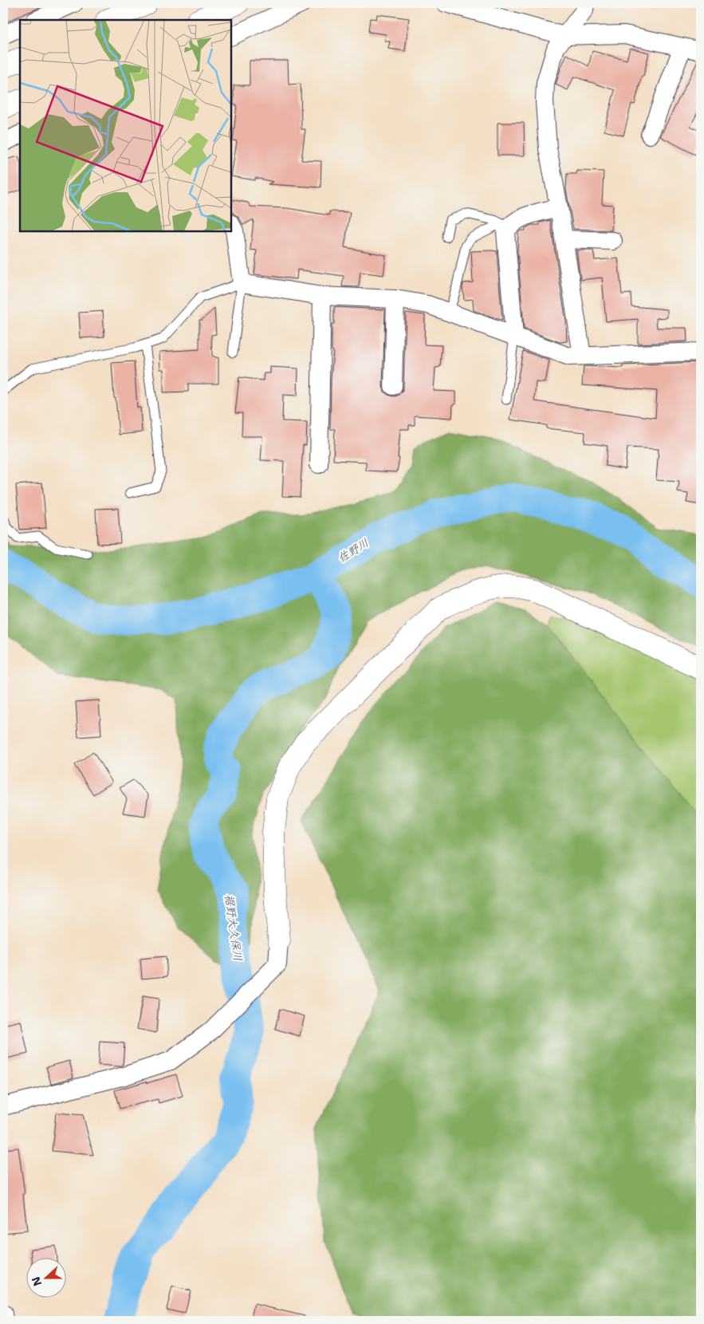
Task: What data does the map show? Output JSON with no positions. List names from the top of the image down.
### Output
{
  "water": ["佐野川", "裾野大久保川"],
  "north": "left"
}
